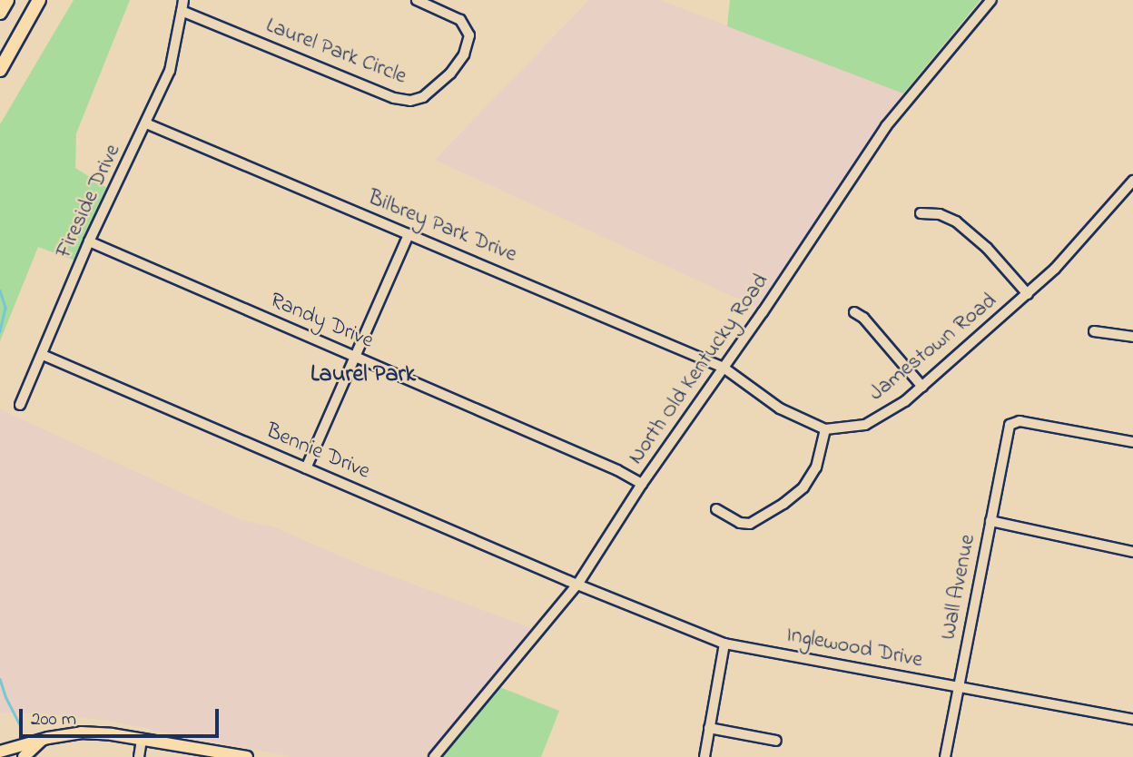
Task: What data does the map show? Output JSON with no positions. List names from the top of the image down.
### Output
{
  "streets": {
    "street": [
      "Laurel Park Circle",
      "Fireside Drive",
      "Bilbrey Park Drive",
      "Randy Drive",
      "Jamestown Road",
      "North Old Kentucky Road",
      "Bennie Drive",
      "Wall Avenue",
      "Inglewood Drive"
    ]
  },
  "crossings": [
    ["Laurel Park Circle", "Fireside Drive"],
    ["Fireside Drive", "Bilbrey Park Drive"],
    ["Fireside Drive", "Randy Drive"],
    ["Fireside Drive", "Bennie Drive"],
    ["Bilbrey Park Drive", "Jamestown Road"],
    ["Bilbrey Park Drive", "North Old Kentucky Road"],
    ["Randy Drive", "North Old Kentucky Road"],
    ["Jamestown Road", "North Old Kentucky Road"],
    ["North Old Kentucky Road", "Bennie Drive"],
    ["North Old Kentucky Road", "Inglewood Drive"],
    ["Bennie Drive", "Inglewood Drive"],
    ["Wall Avenue", "Inglewood Drive"]
  ],
  "districts": ["Laurel Park"],
  "scale_bar": "200 m"
}
